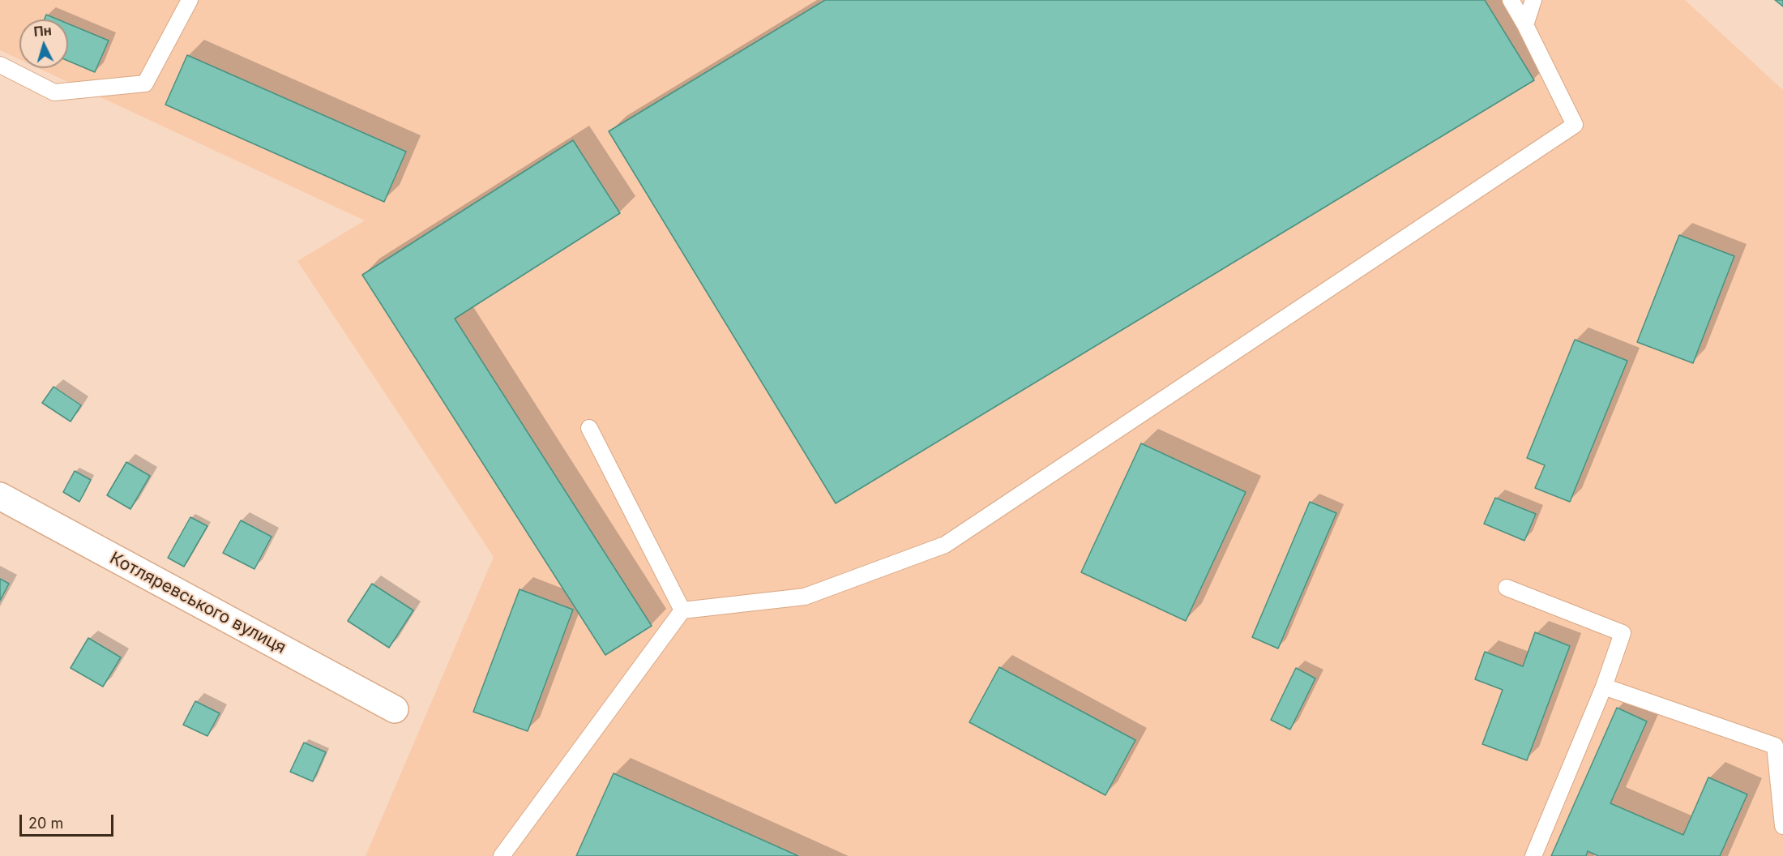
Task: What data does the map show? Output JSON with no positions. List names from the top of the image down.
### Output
{
  "streets": {
    "street": ["Котляревського вулиця"]
  },
  "scale_bar": "20 m",
  "north": "top"
}
